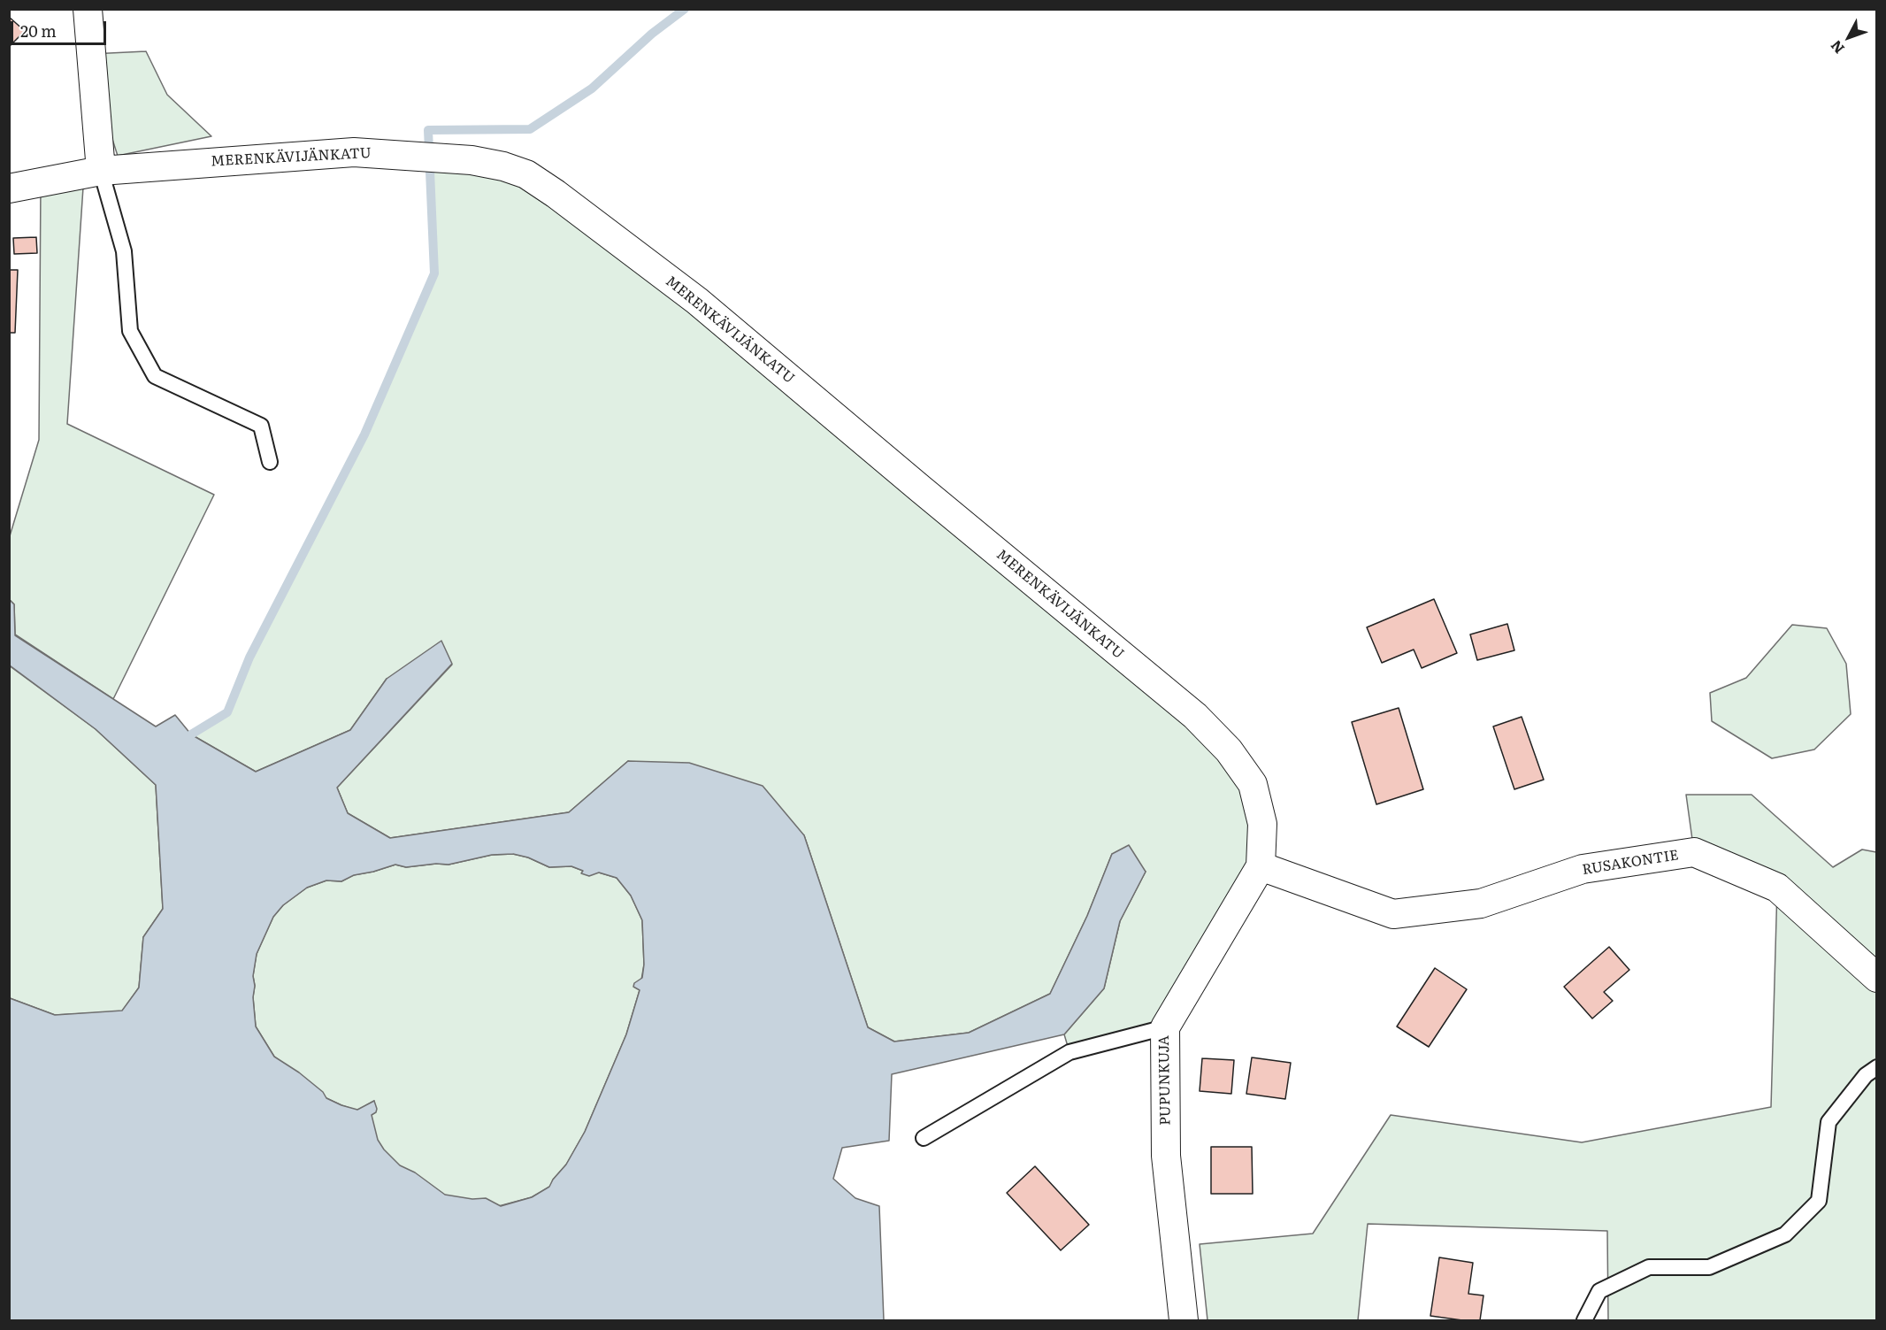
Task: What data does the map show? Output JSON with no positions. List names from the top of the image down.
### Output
{
  "streets": {
    "street": ["MERENKÄVIJÄNKATU", "RUSAKONTIE", "PUPUNKUJA"]
  },
  "crossings": [
    ["MERENKÄVIJÄNKATU", "RUSAKONTIE"],
    ["MERENKÄVIJÄNKATU", "PUPUNKUJA"],
    ["RUSAKONTIE", "PUPUNKUJA"]
  ],
  "scale_bar": "20 m",
  "north": "bottom left"
}
